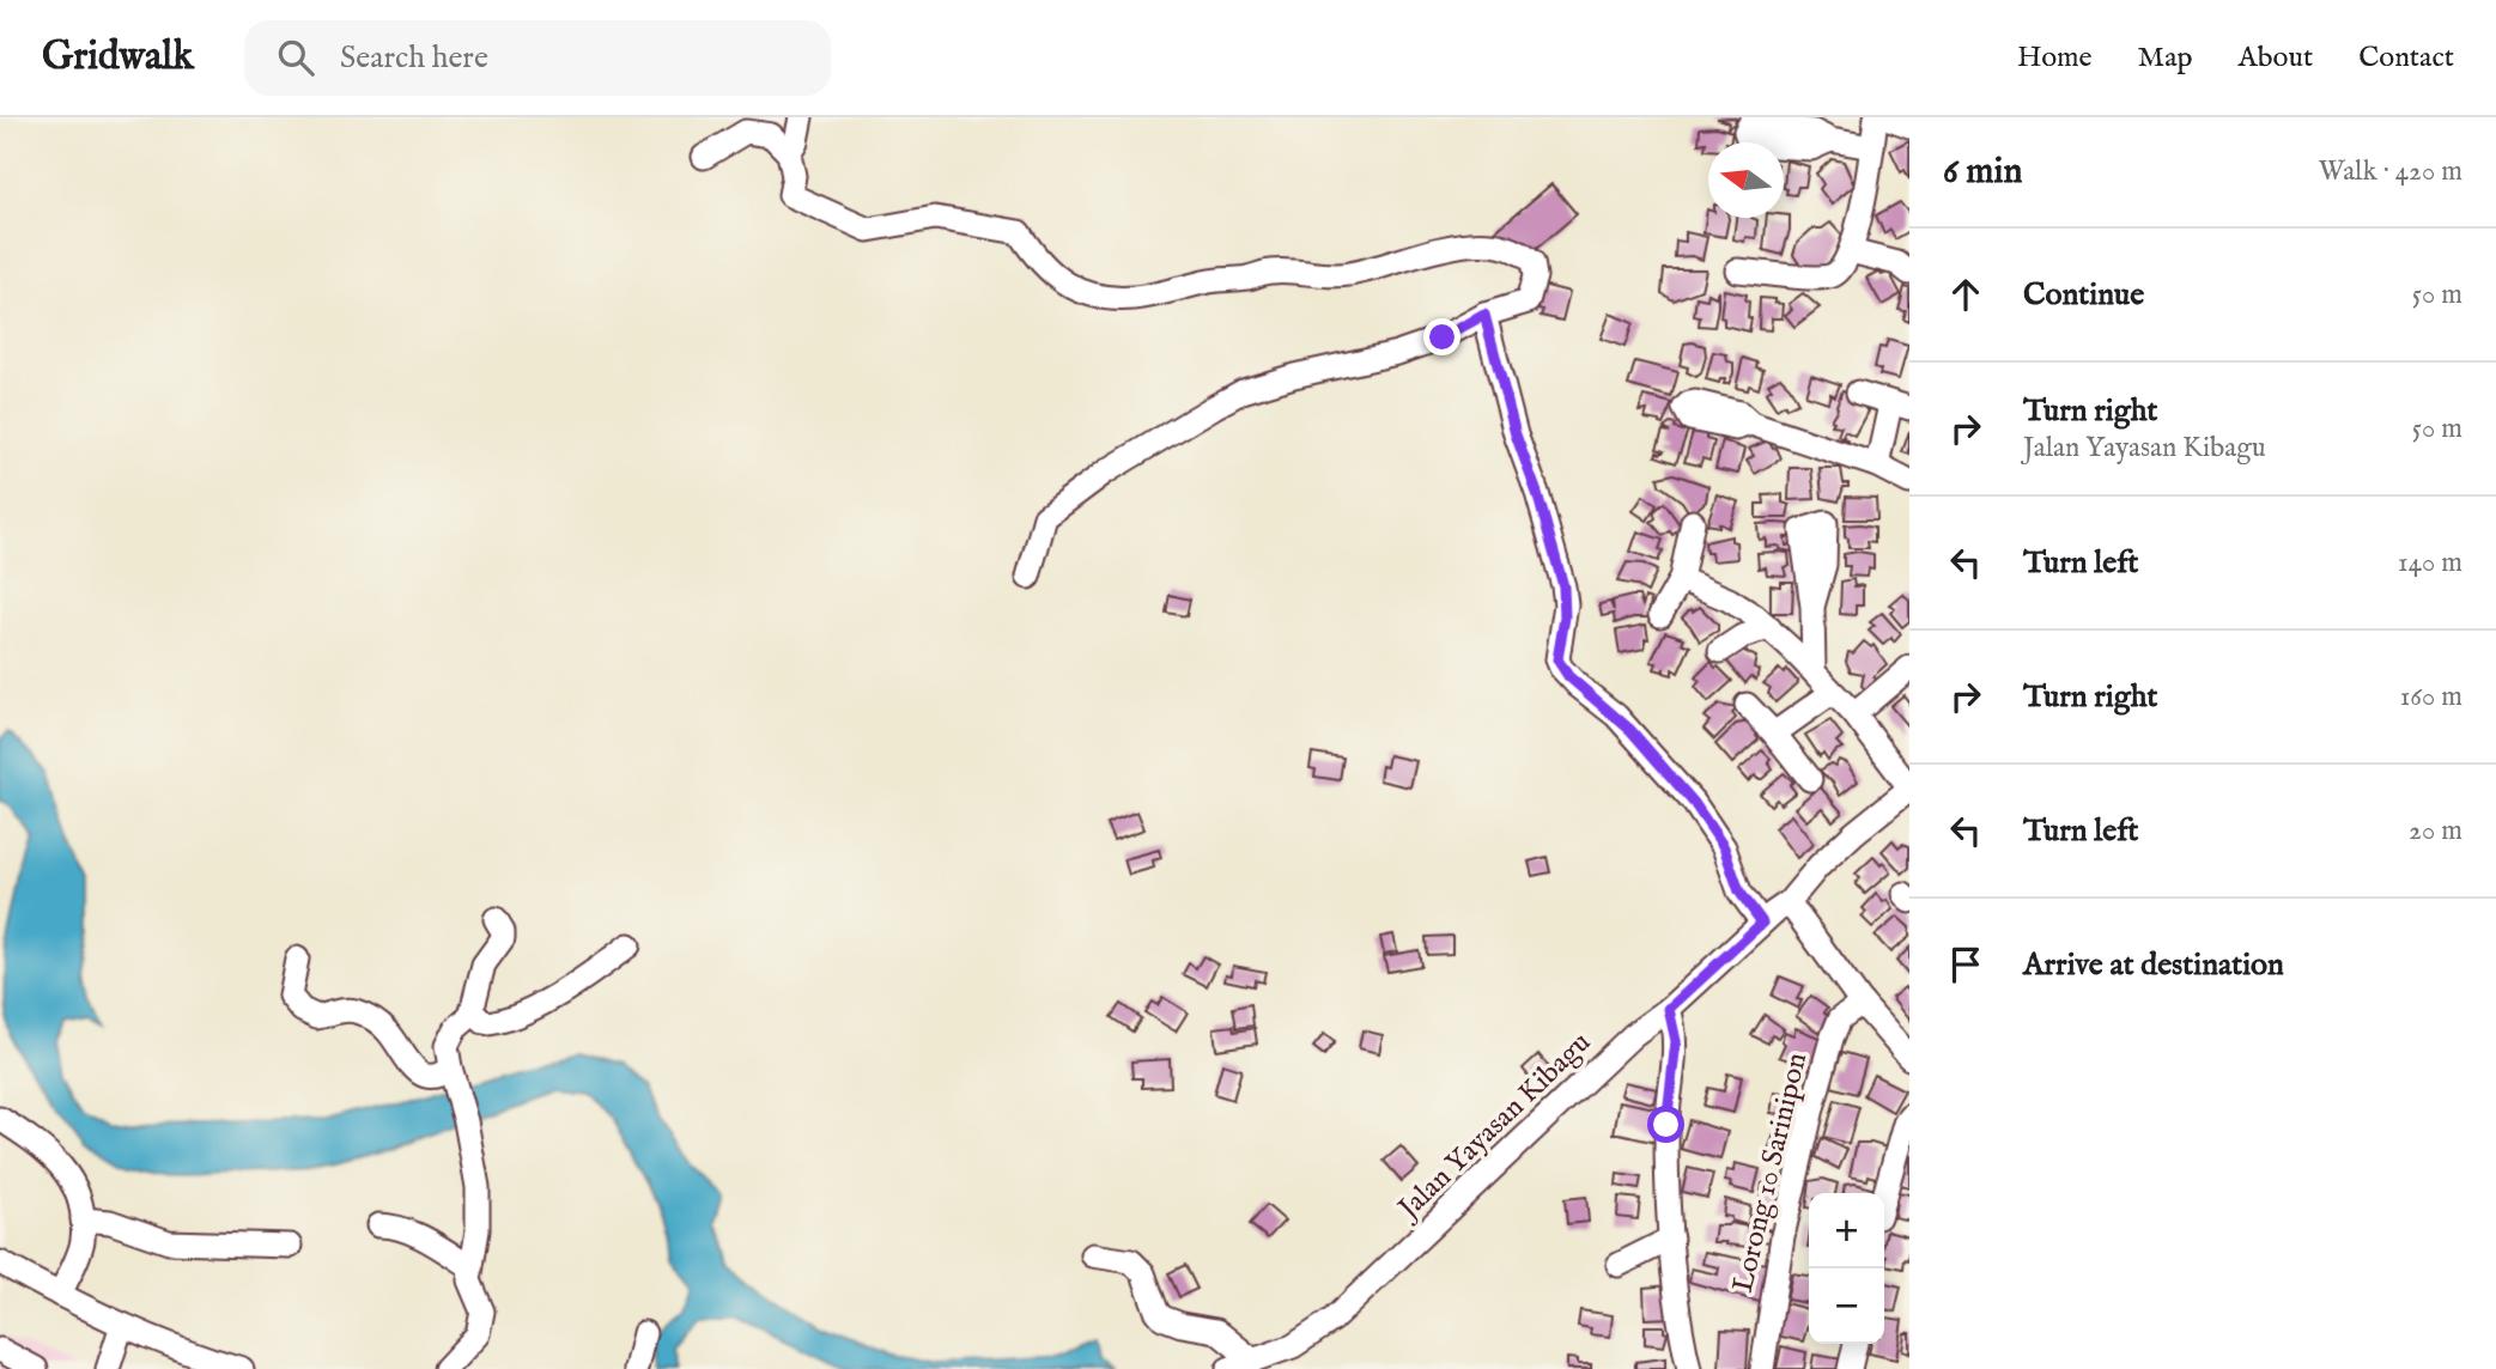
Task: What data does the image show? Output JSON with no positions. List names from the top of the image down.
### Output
{
  "streets": {
    "street": ["Jalan Yayasan Kibagu", "Lorong 10 Sarinipon"]
  },
  "north": "left",
  "page": {
    "header": "Gridwalk",
    "search": "Search here",
    "nav": [
      "Home",
      "Map",
      "About",
      "Contact"
    ],
    "heading": ["6 min", "Walk · 420 m"],
    "list": [
      ["Continue", "50 m"],
      ["Turn right", "Jalan Yayasan Kibagu", "50 m"],
      ["Turn left", "140 m"],
      ["Turn right", "160 m"],
      ["Turn left", "20 m"],
      "Arrive at destination"
    ],
    "map_buttons": ["+", "−"]
  }
}
